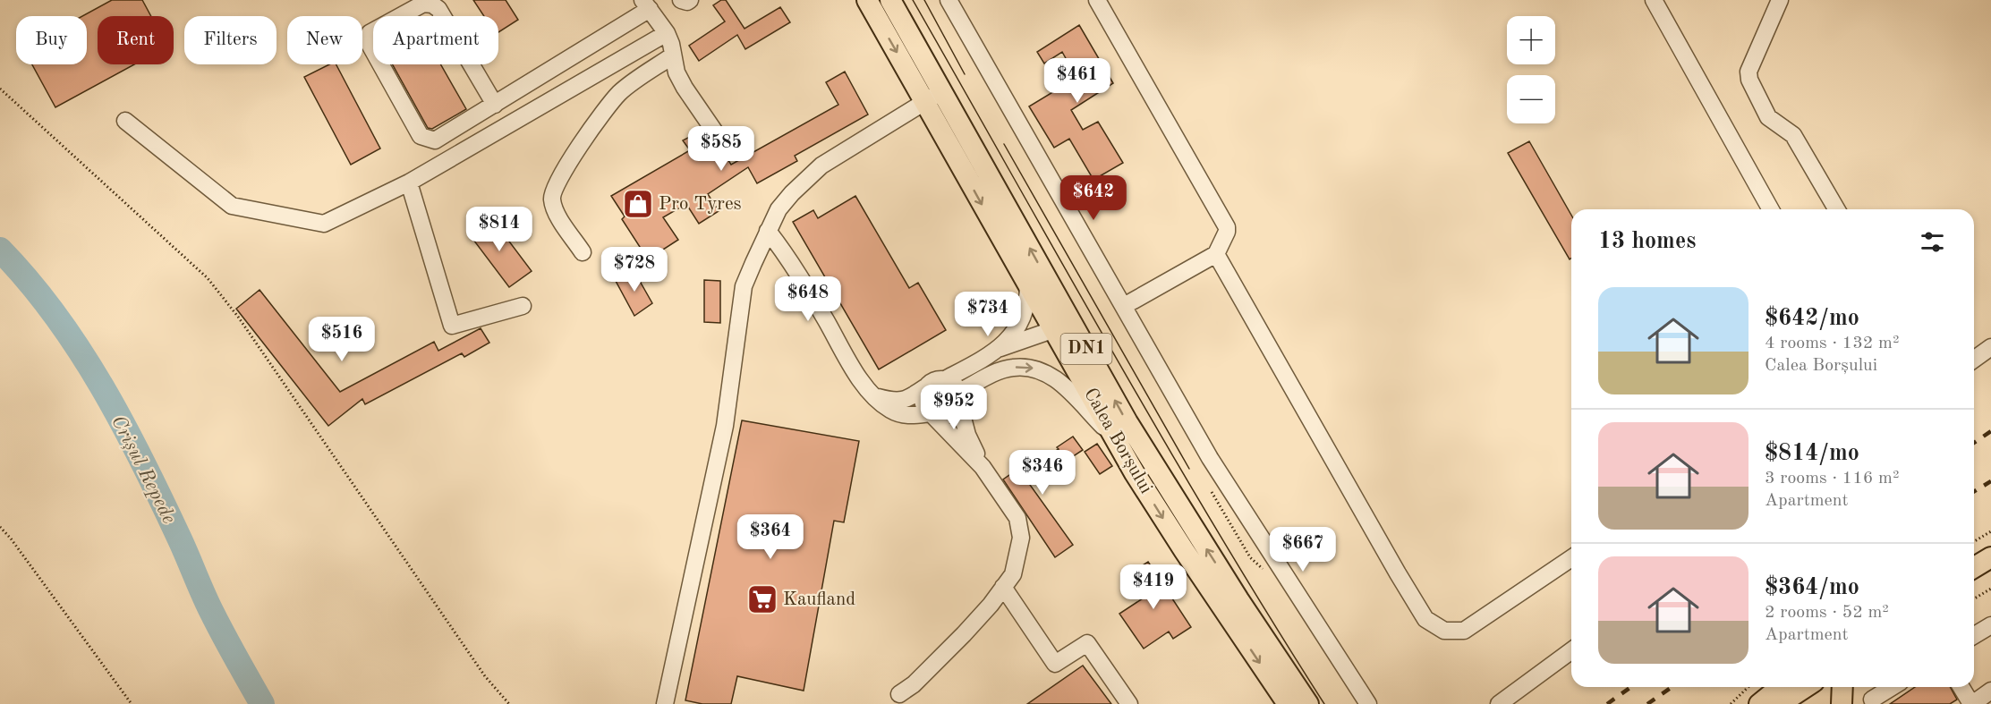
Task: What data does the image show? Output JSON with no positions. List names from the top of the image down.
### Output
{
  "streets": {
    "main road": ["DN1", "Calea Borșului"]
  },
  "water": ["Crișul Repede"],
  "places": {
    "shop": ["Pro Tyres"],
    "supermarket": ["Kaufland"]
  },
  "page": {
    "map_buttons": ["+", "−"],
    "chip": [
      "Buy",
      "Rent",
      "Filters",
      "New",
      "Apartment"
    ],
    "price": [
      "$461",
      "$585",
      "$642",
      "$814",
      "$728",
      "$648",
      "$734",
      "$516",
      "$952",
      "$346",
      "$364",
      "$667",
      "$419"
    ],
    "heading": "13 homes",
    "list": [
      {
        "name": "$642/mo",
        "note": "4 rooms · 132 m² · Calea Borșului"
      },
      {
        "name": "$814/mo",
        "note": "3 rooms · 116 m² · Apartment"
      },
      {
        "name": "$364/mo",
        "note": "2 rooms · 52 m² · Apartment"
      }
    ]
  }
}
